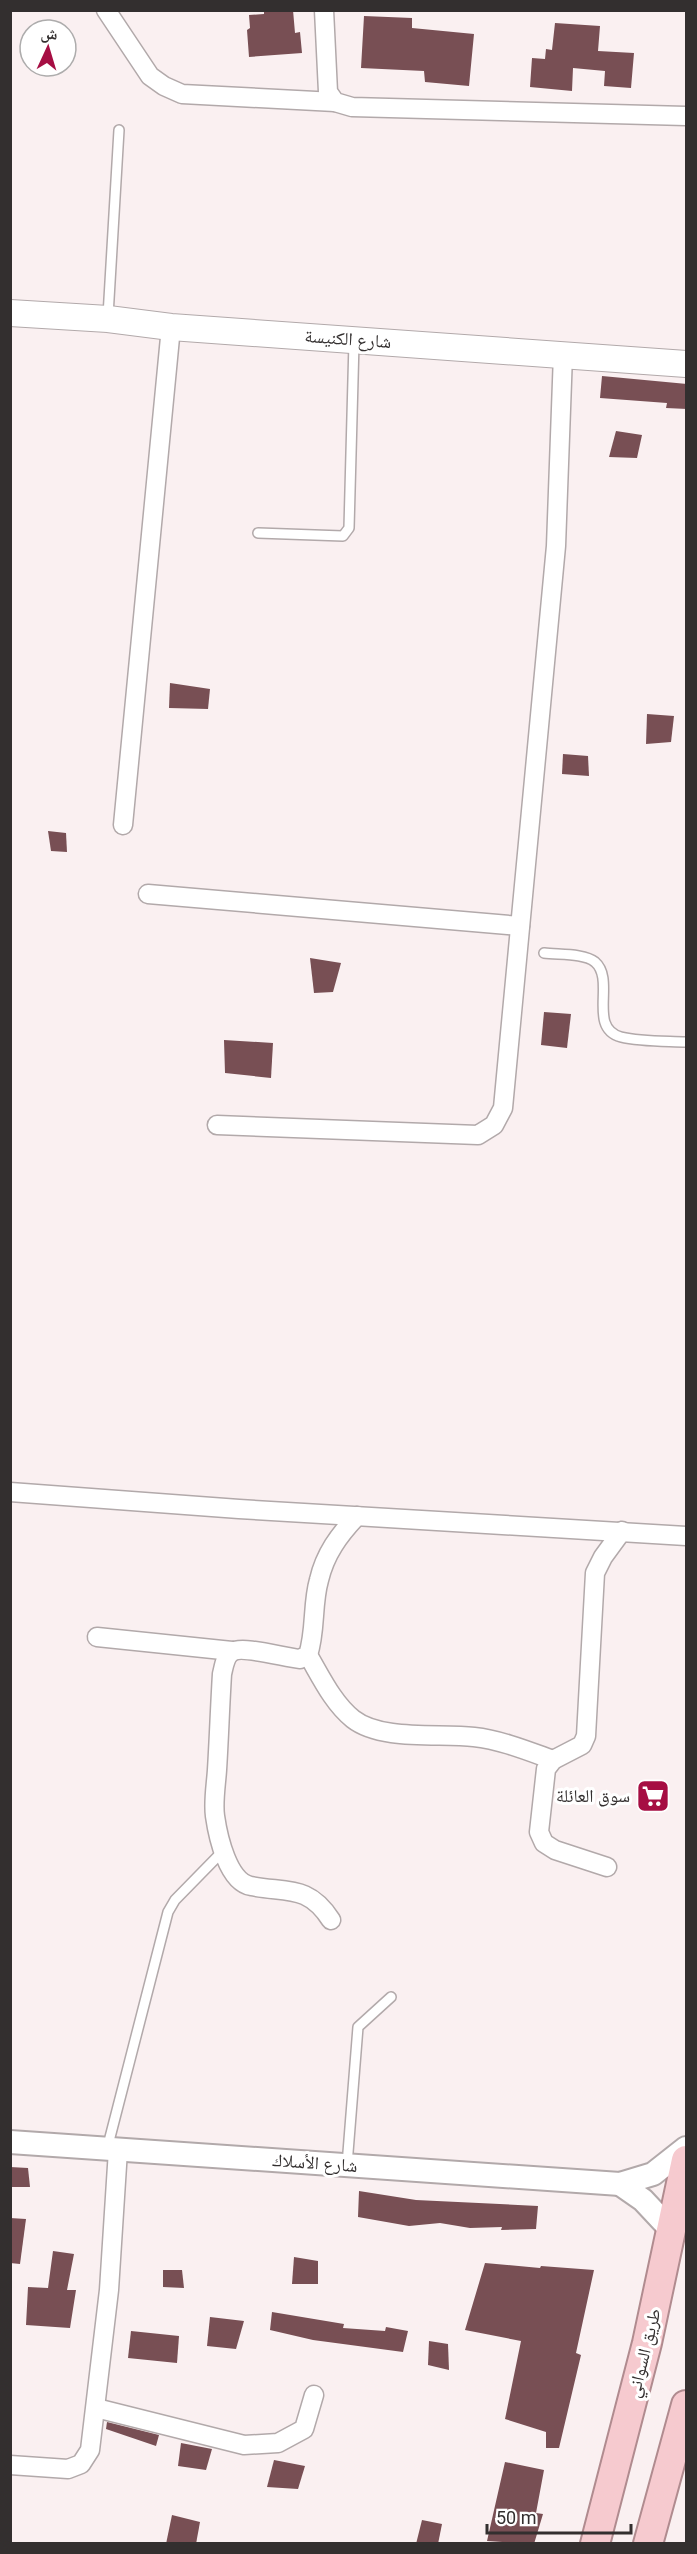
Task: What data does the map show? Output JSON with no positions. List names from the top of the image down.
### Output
{
  "streets": {
    "highway": ["طريق السواني"],
    "main road": ["شارع الكنيسة"],
    "street": ["شارع الأسلاك"]
  },
  "places": {
    "supermarket": ["سوق العائلة"]
  },
  "scale_bar": "50 m",
  "north": "top"
}
